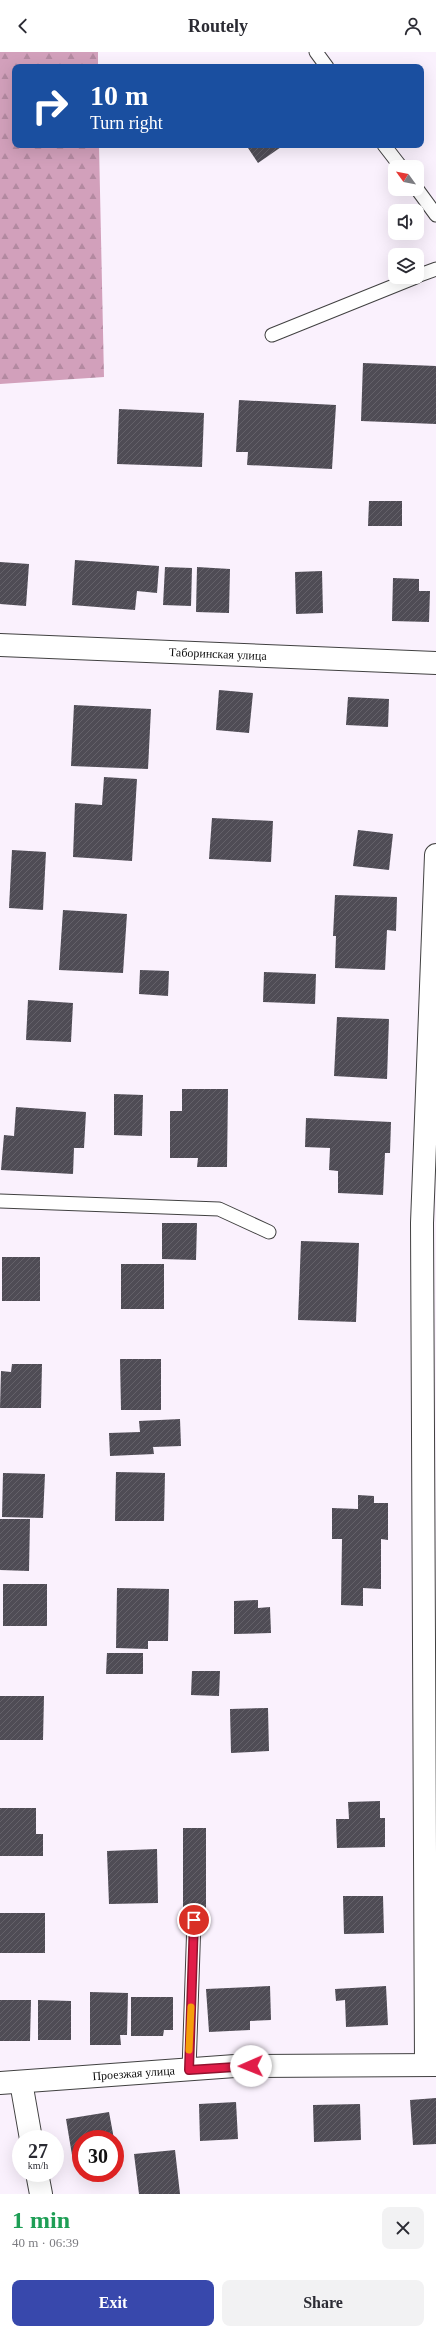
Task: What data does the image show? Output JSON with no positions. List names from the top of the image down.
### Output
{
  "streets": {
    "street": ["Таборинская улица", "Проезжая улица"]
  },
  "north": "top left",
  "page": {
    "header": "Routely",
    "turn": ["10 m", "Turn right"],
    "speed": "27 km/h",
    "limit": "30",
    "heading": ["1 min", "40 m · 06:39"],
    "buttons": ["Exit", "Share"]
  }
}
